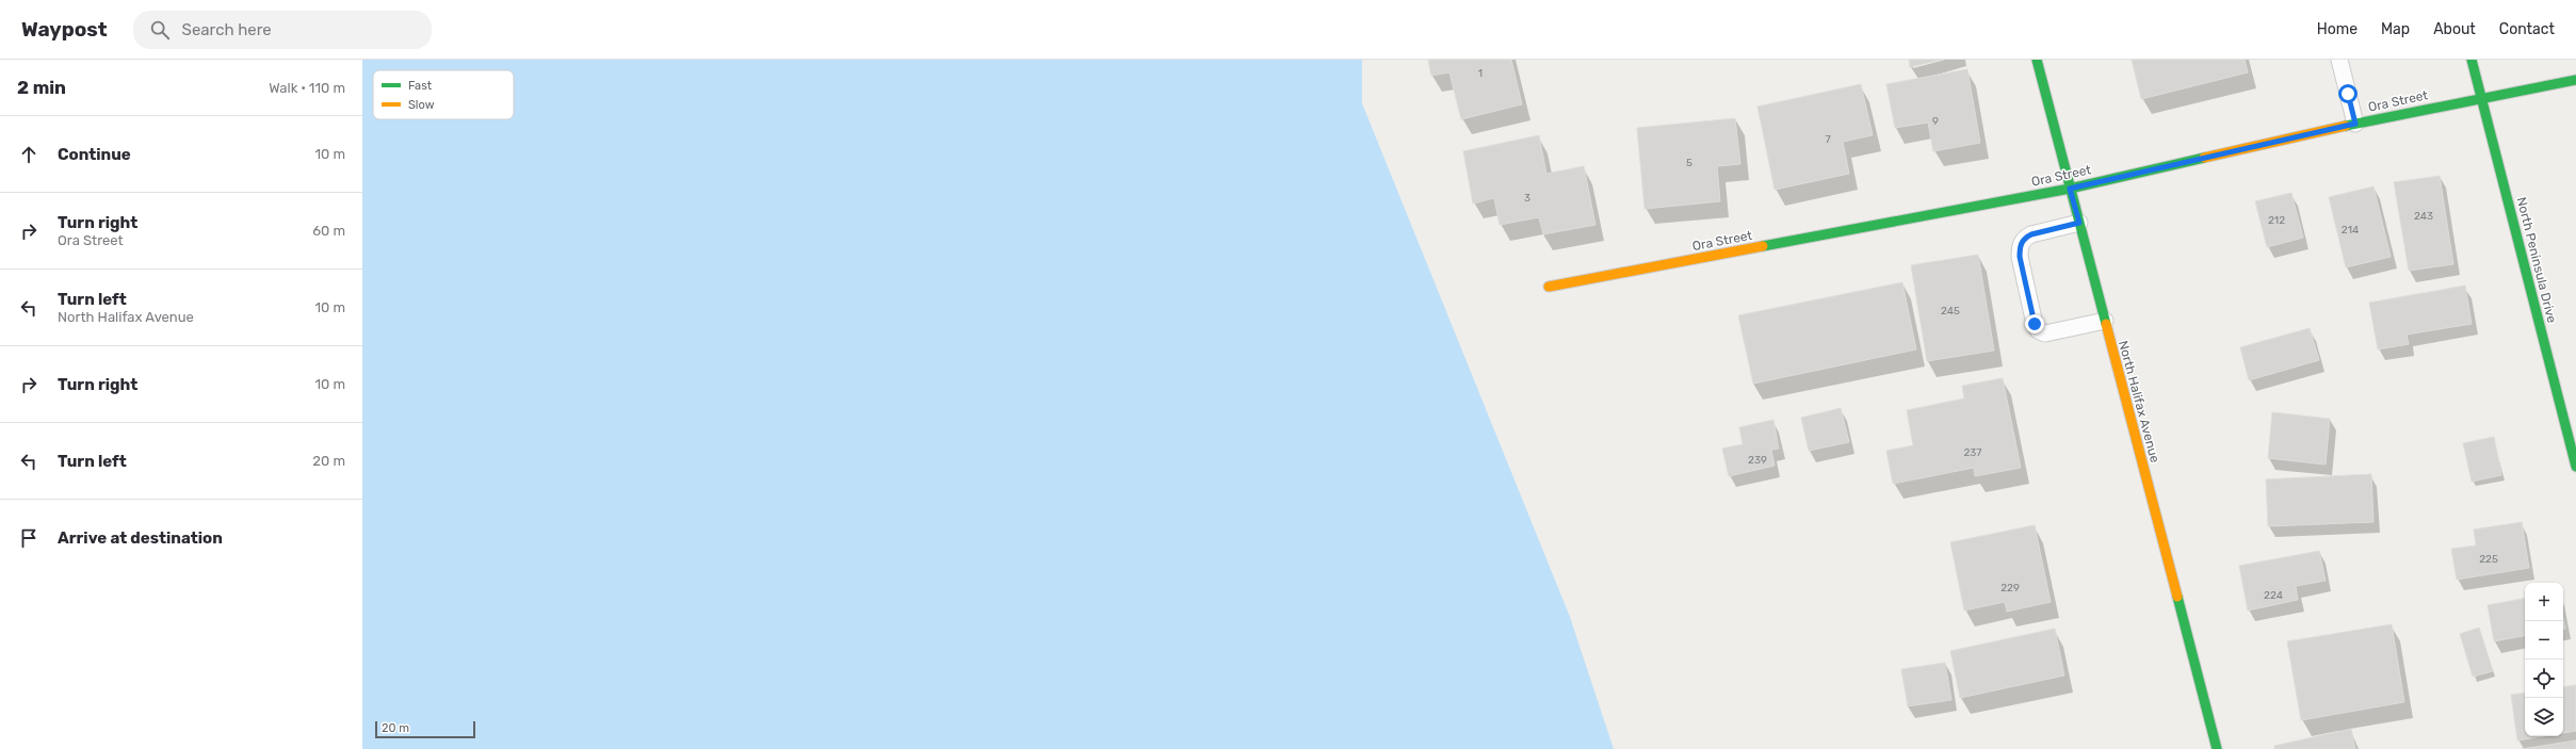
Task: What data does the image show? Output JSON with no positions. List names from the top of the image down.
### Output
{
  "streets": {
    "street": ["Ora Street", "North Peninsula Drive", "North Halifax Avenue"]
  },
  "crossings": [
    ["Ora Street", "North Peninsula Drive"],
    ["Ora Street", "North Halifax Avenue"]
  ],
  "house_numbers": [
    "1",
    "9",
    "7",
    "5",
    "3",
    "243",
    "212",
    "214",
    "245",
    "237",
    "239",
    "225",
    "229",
    "224"
  ],
  "legend": ["Fast", "Slow"],
  "scale_bar": "20 m",
  "page": {
    "header": "Waypost",
    "search": "Search here",
    "nav": [
      "Home",
      "Map",
      "About",
      "Contact"
    ],
    "heading": ["2 min", "Walk · 110 m"],
    "list": [
      ["Continue", "10 m"],
      ["Turn right", "Ora Street", "60 m"],
      ["Turn left", "North Halifax Avenue", "10 m"],
      ["Turn right", "10 m"],
      ["Turn left", "20 m"],
      "Arrive at destination"
    ],
    "map_buttons": ["+", "−"],
    "scale": "20 m"
  }
}
